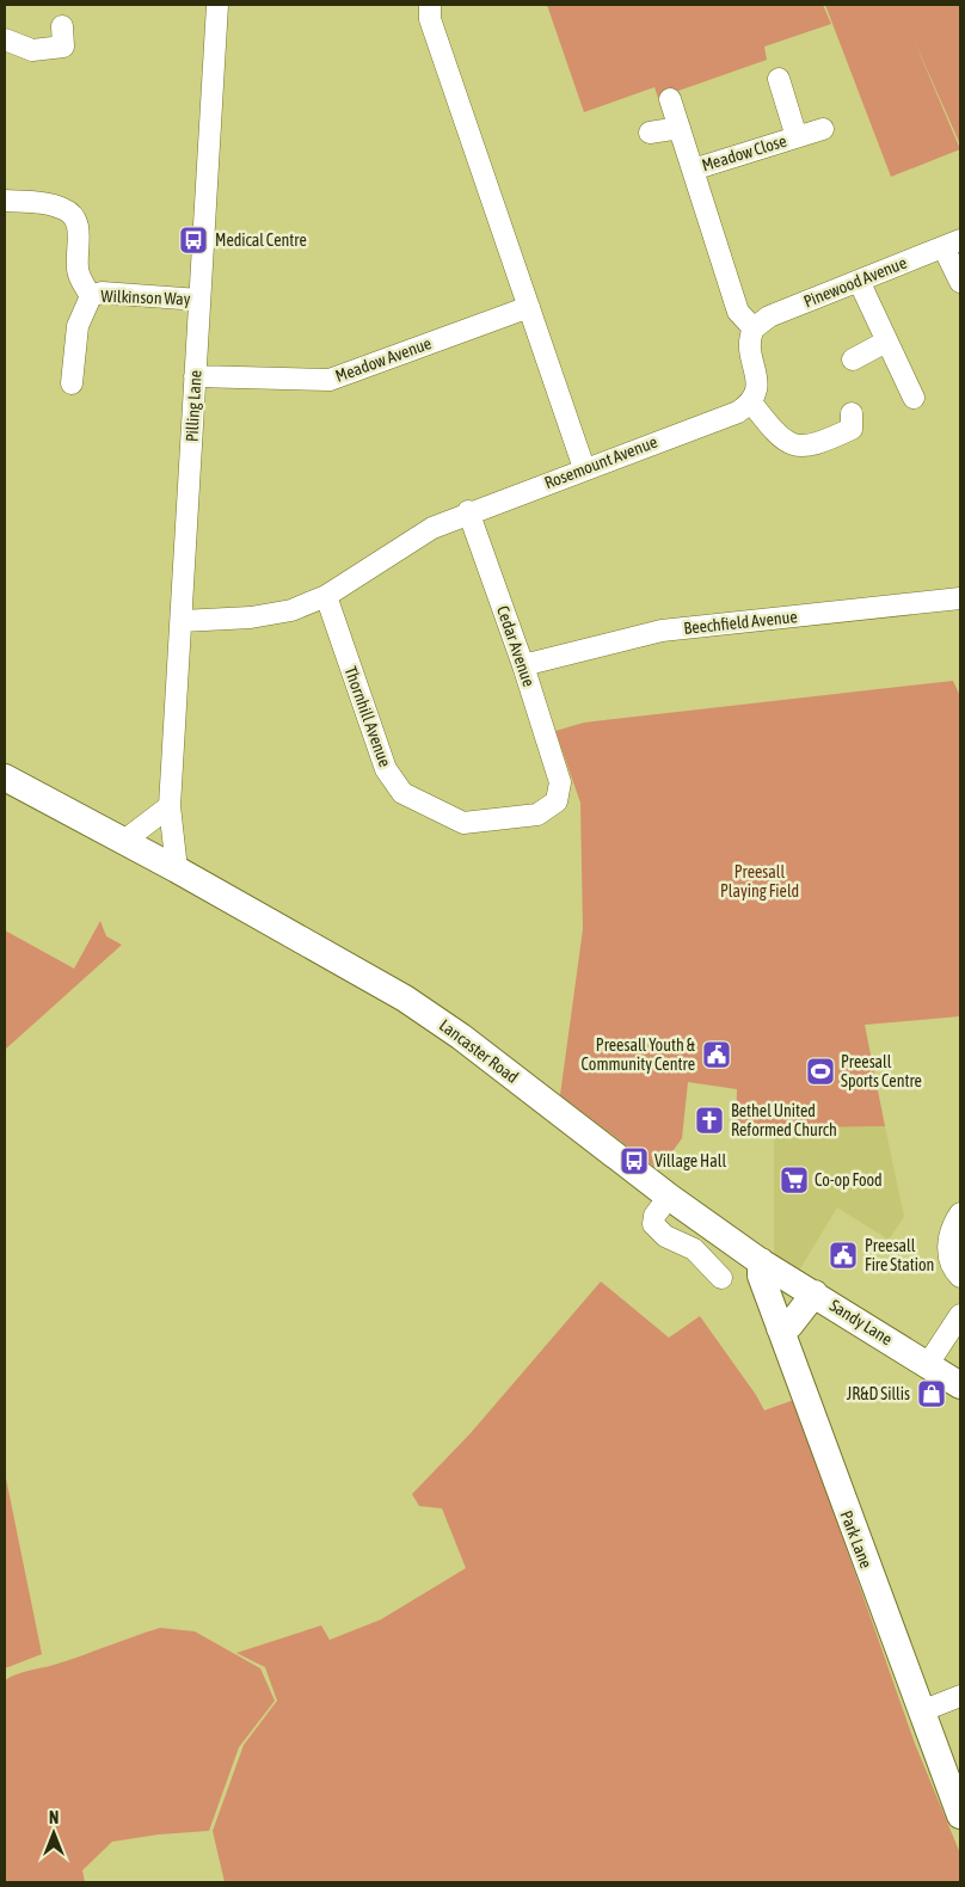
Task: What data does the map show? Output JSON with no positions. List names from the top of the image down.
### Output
{
  "streets": {
    "main road": ["Lancaster Road", "Sandy Lane", "Park Lane"],
    "street": [
      "Meadow Close",
      "Pinewood Avenue",
      "Wilkinson Way",
      "Meadow Avenue",
      "Pilling Lane",
      "Rosemount Avenue",
      "Beechfield Avenue",
      "Cedar Avenue",
      "Thornhill Avenue"
    ]
  },
  "crossings": [
    ["Wilkinson Way", "Pilling Lane"],
    ["Meadow Avenue", "Pilling Lane"],
    ["Pilling Lane", "Rosemount Avenue"],
    ["Pilling Lane", "Lancaster Road"],
    ["Rosemount Avenue", "Cedar Avenue"],
    ["Rosemount Avenue", "Thornhill Avenue"],
    ["Beechfield Avenue", "Cedar Avenue"],
    ["Cedar Avenue", "Thornhill Avenue"],
    ["Lancaster Road", "Sandy Lane"],
    ["Lancaster Road", "Park Lane"],
    ["Sandy Lane", "Park Lane"]
  ],
  "parks": ["Preesall Playing Field"],
  "places": {
    "bus stop": ["Medical Centre", "Village Hall"],
    "public building": ["Preesall Youth & Community Centre", "Preesall Fire Station"],
    "sports": ["Preesall Sports Centre"],
    "church": ["Bethel United Reformed Church"],
    "supermarket": ["Co-op Food"],
    "shop": ["JR&D Sillis"]
  },
  "north": "top"
}
